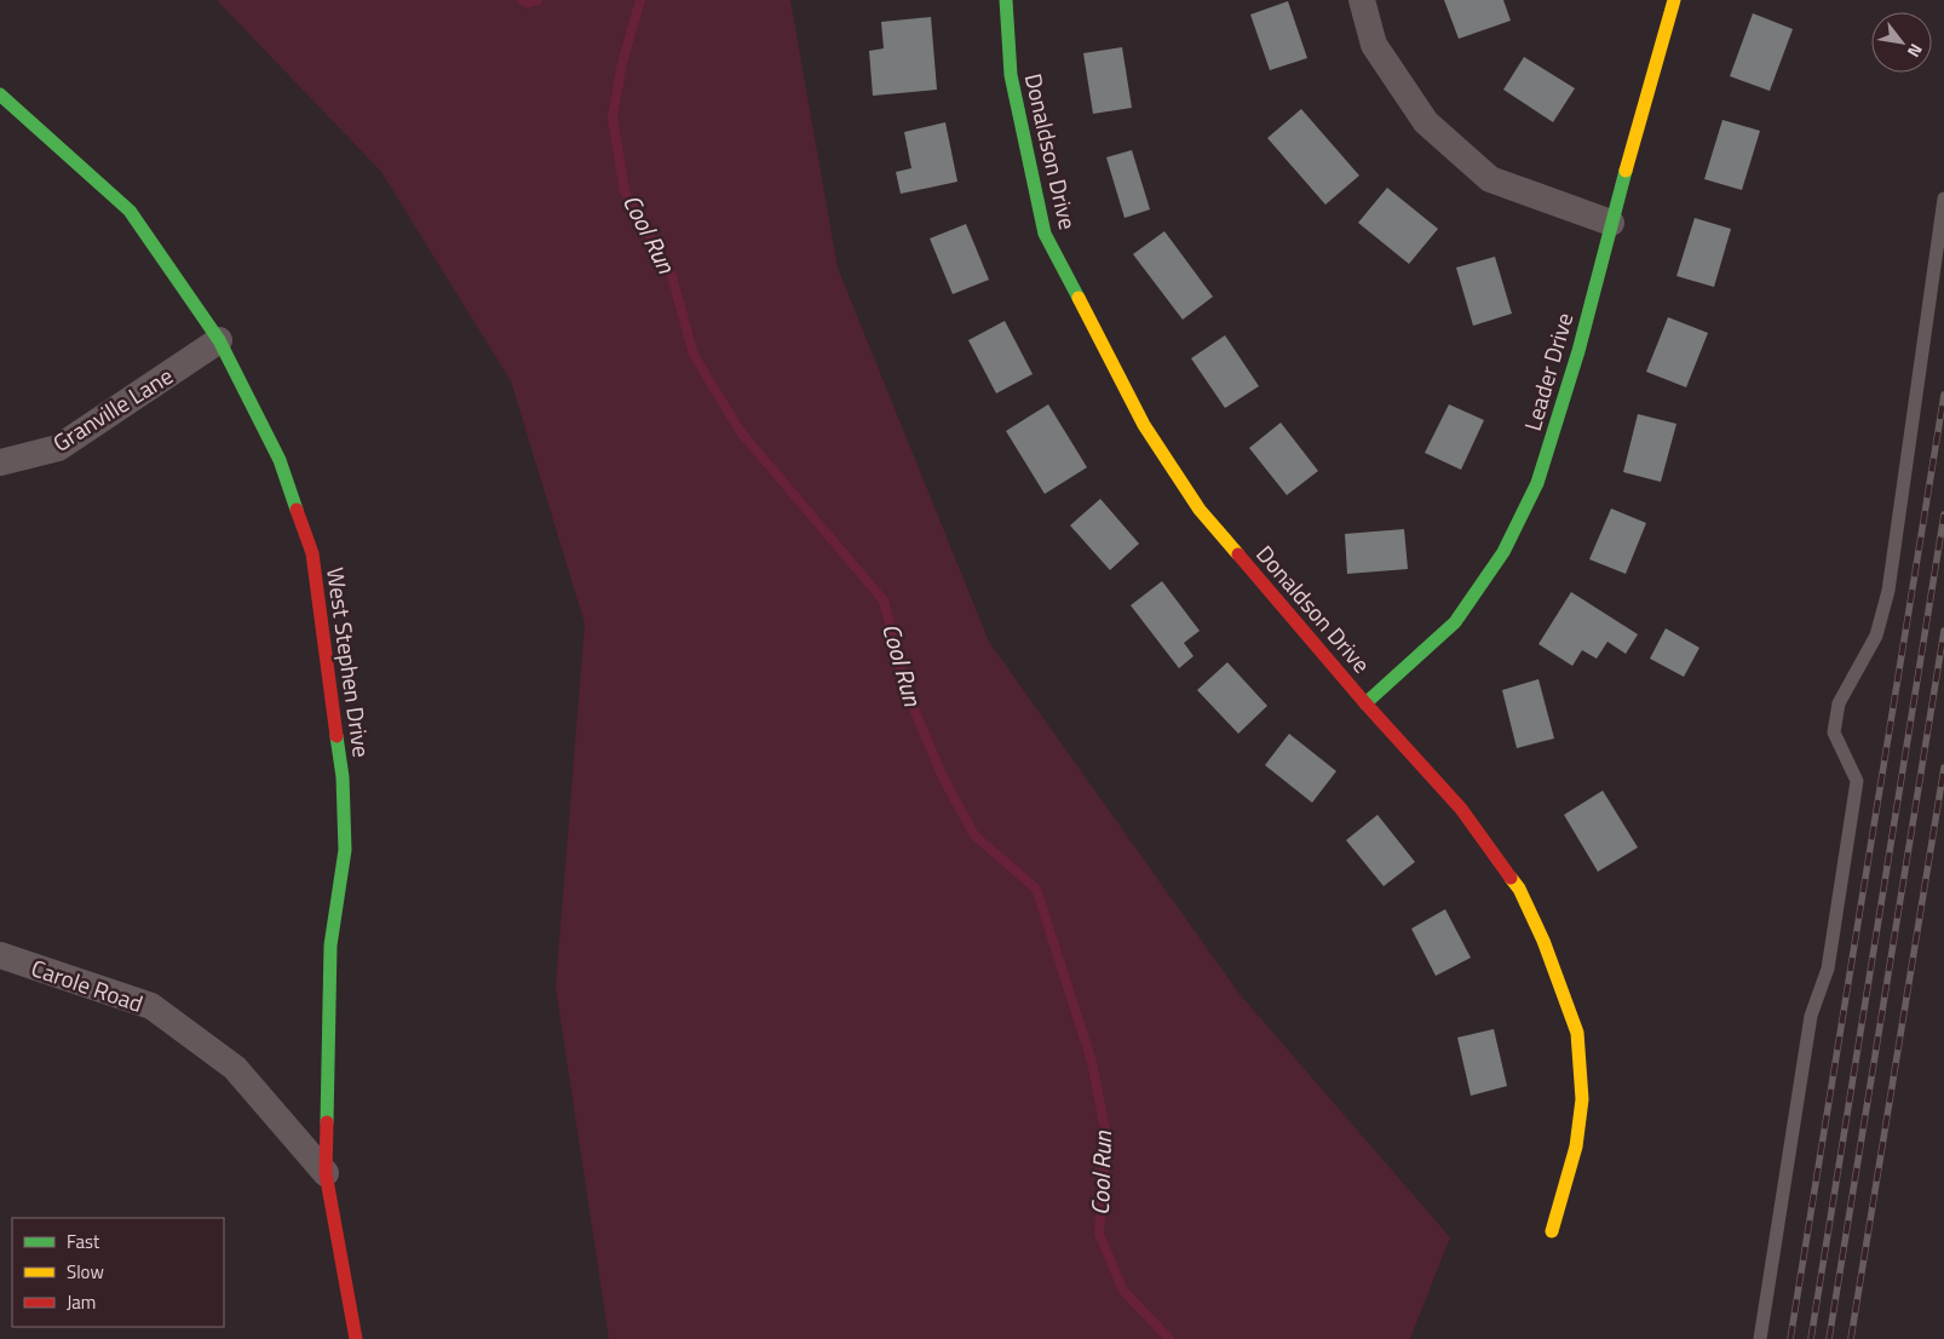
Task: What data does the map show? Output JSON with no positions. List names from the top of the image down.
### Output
{
  "streets": {
    "street": [
      "Donaldson Drive",
      "Leader Drive",
      "Granville Lane",
      "West Stephen Drive",
      "Carole Road"
    ]
  },
  "crossings": [
    ["Donaldson Drive", "Leader Drive"],
    ["Granville Lane", "West Stephen Drive"],
    ["West Stephen Drive", "Carole Road"]
  ],
  "water": ["Cool Run"],
  "legend": ["Fast", "Slow", "Jam"],
  "north": "bottom right"
}
